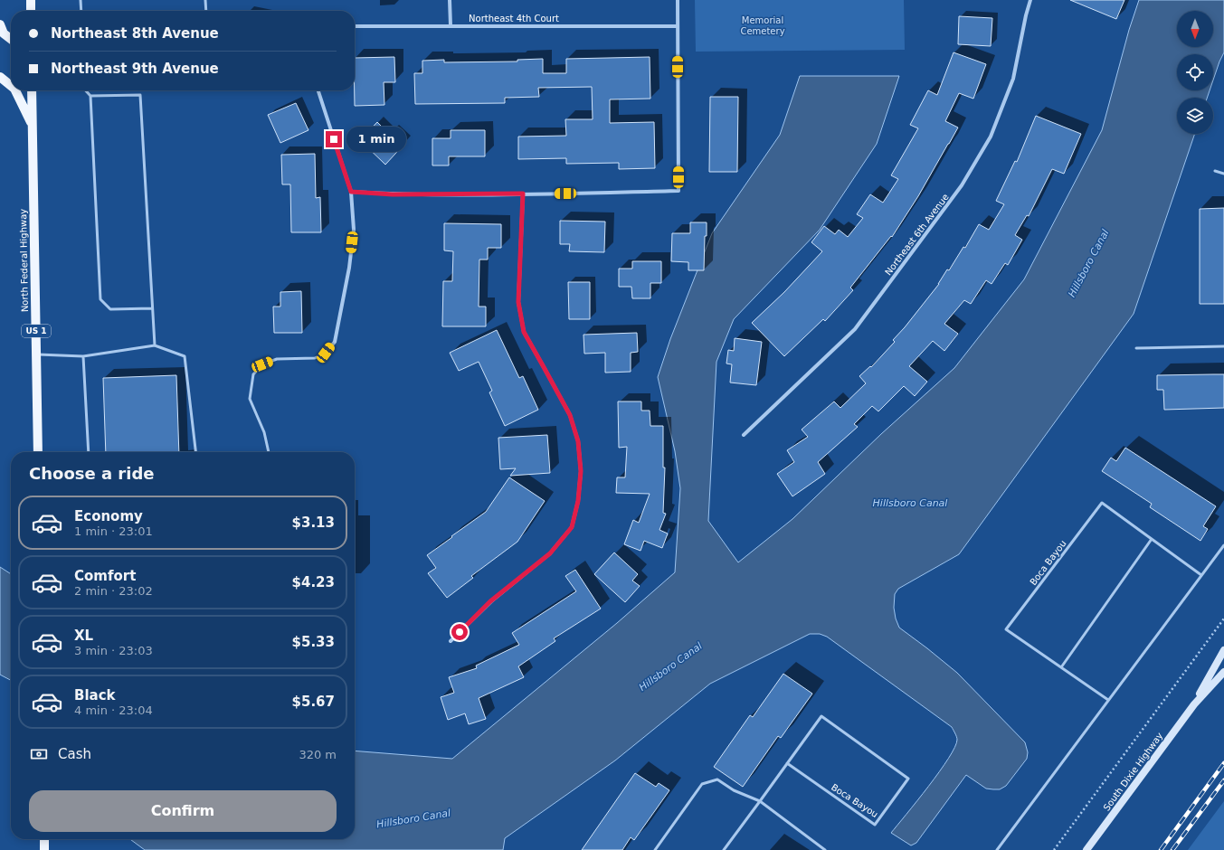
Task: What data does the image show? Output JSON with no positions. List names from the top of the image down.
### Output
{
  "streets": {
    "main road": ["North Federal Highway", "US 1", "South Dixie Highway"],
    "street": ["Northeast 4th Court", "Northeast 6th Avenue"],
    "lane": ["Boca Bayou"]
  },
  "water": ["Hillsboro Canal"],
  "parks": ["Memorial Cemetery"],
  "north": "bottom",
  "page": {
    "banner": ["Northeast 8th Avenue", "Northeast 9th Avenue"],
    "bubble": "1 min",
    "heading": "Choose a ride",
    "list": [
      {
        "name": "Economy",
        "note": "1 min · 23:01",
        "value": "$3.13"
      },
      {
        "name": "Comfort",
        "note": "2 min · 23:02",
        "value": "$4.23"
      },
      {
        "name": "XL",
        "note": "3 min · 23:03",
        "value": "$5.33"
      },
      {
        "name": "Black",
        "note": "4 min · 23:04",
        "value": "$5.67"
      }
    ],
    "pay": ["Cash", "320 m"],
    "buttons": "Confirm"
  }
}
